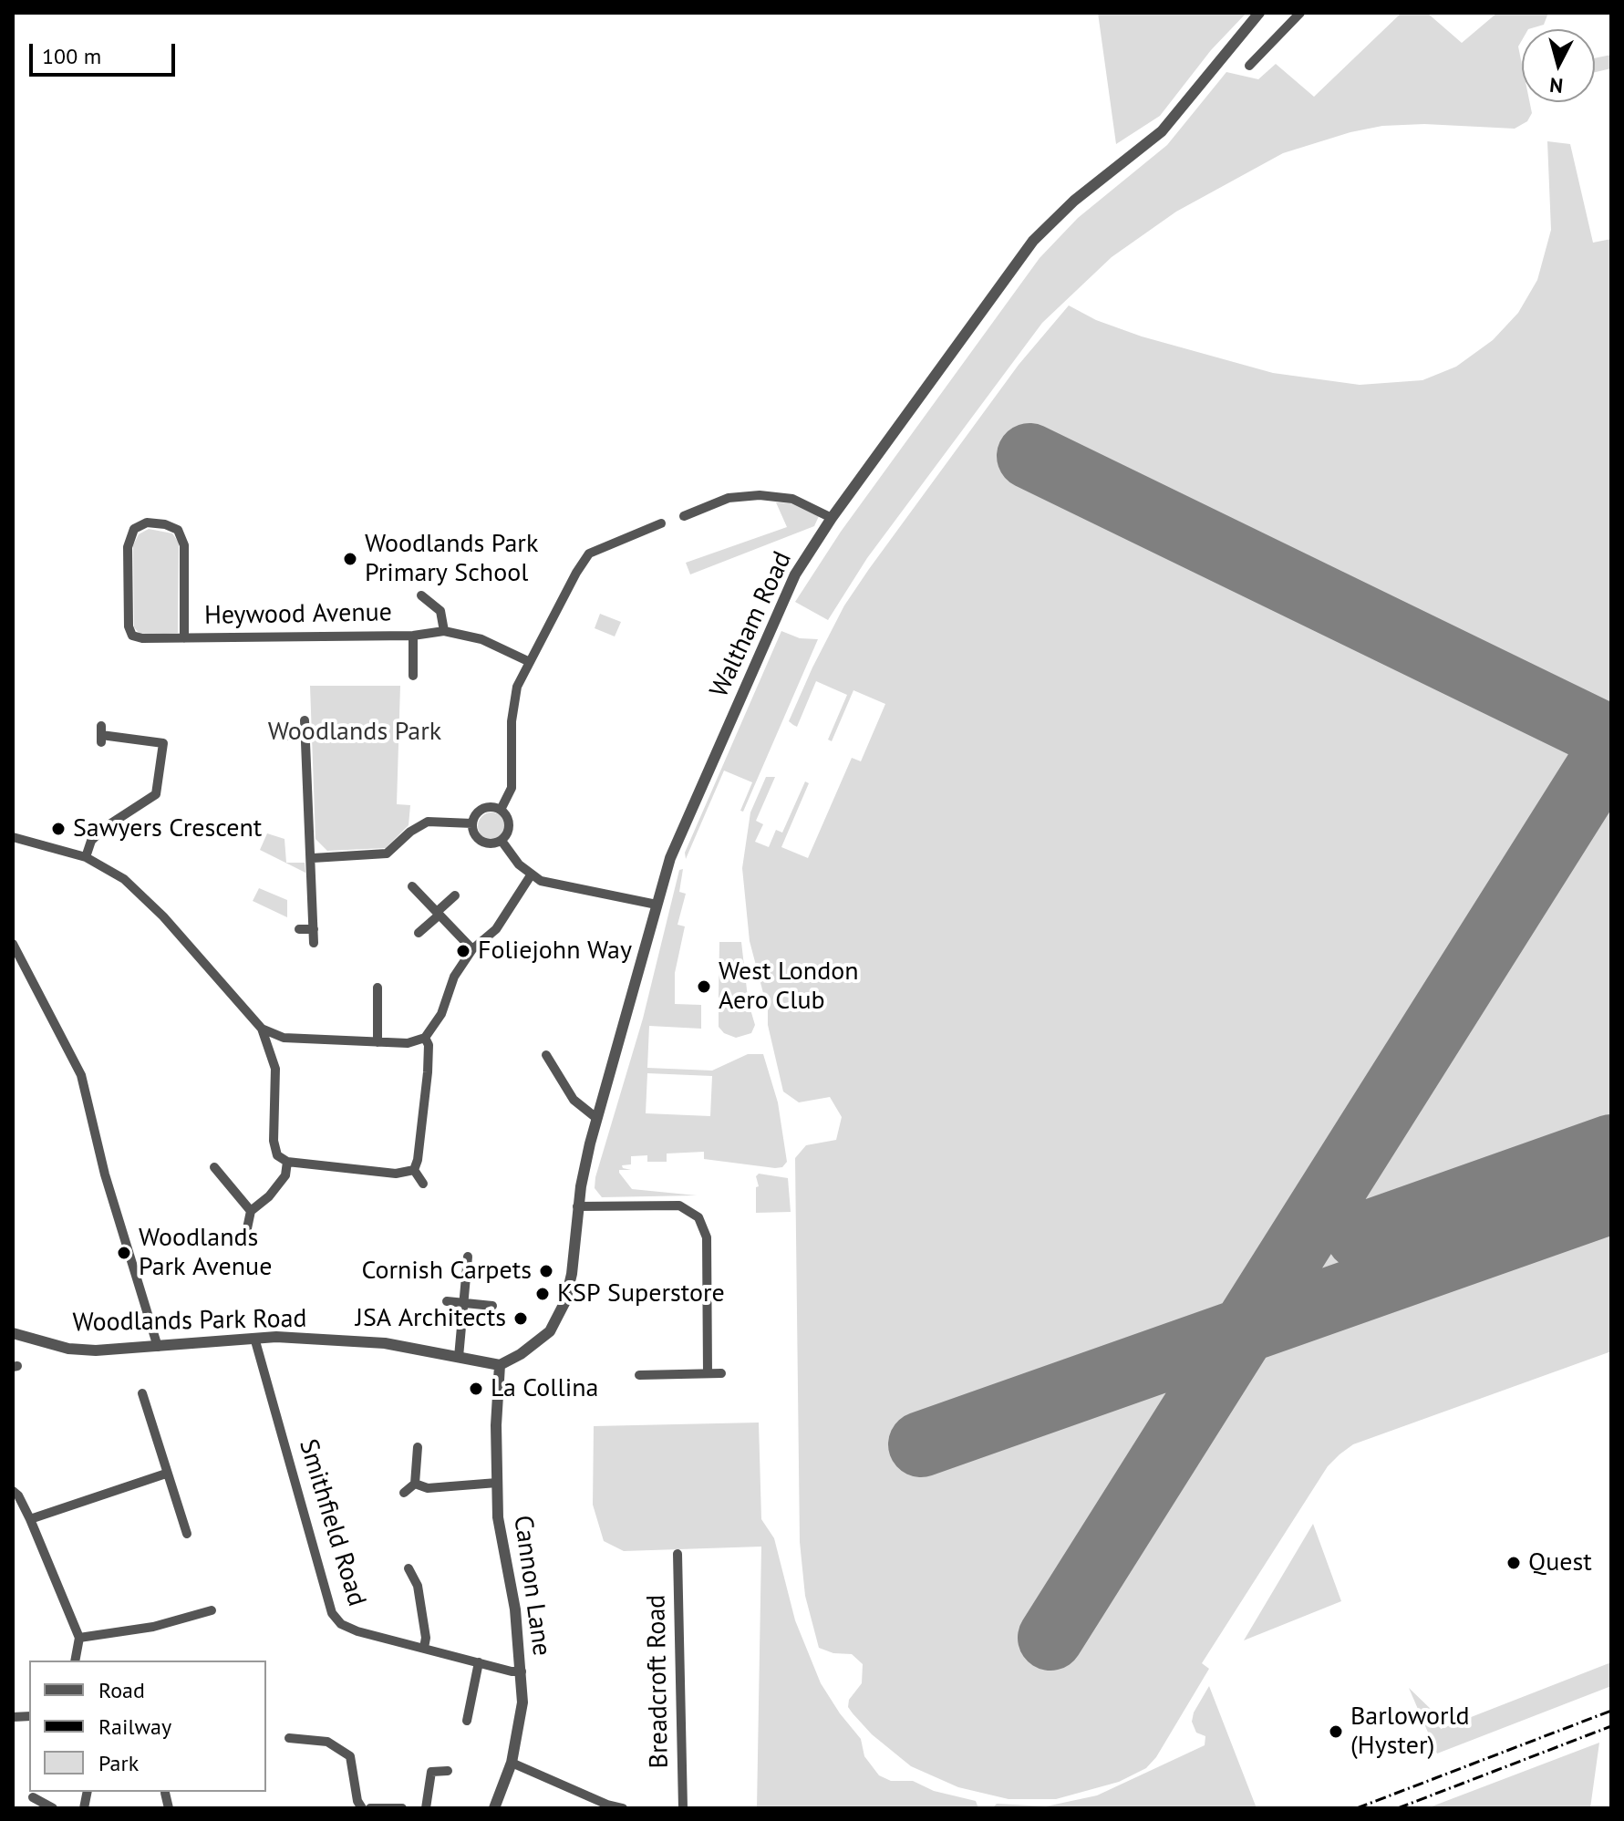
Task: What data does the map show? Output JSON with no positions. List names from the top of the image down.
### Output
{
  "streets": {
    "street": [
      "Heywood Avenue",
      "Waltham Road",
      "Woodlands Park Road",
      "Smithfield Road",
      "Cannon Lane",
      "Breadcroft Road"
    ]
  },
  "crossings": [
    ["Waltham Road", "Woodlands Park Road"],
    ["Waltham Road", "Cannon Lane"],
    ["Woodlands Park Road", "Smithfield Road"],
    ["Woodlands Park Road", "Cannon Lane"],
    ["Smithfield Road", "Cannon Lane"]
  ],
  "parks": ["Woodlands Park"],
  "places": [
    "Woodlands Park Primary School",
    "Sawyers Crescent",
    "Foliejohn Way",
    "West London Aero Club",
    "Woodlands Park Avenue",
    "Cornish Carpets",
    "KSP Superstore",
    "JSA Architects",
    "La Collina",
    "Quest",
    "Barloworld (Hyster)"
  ],
  "legend": ["Road", "Railway", "Park"],
  "scale_bar": "100 m",
  "north": "bottom"
}
